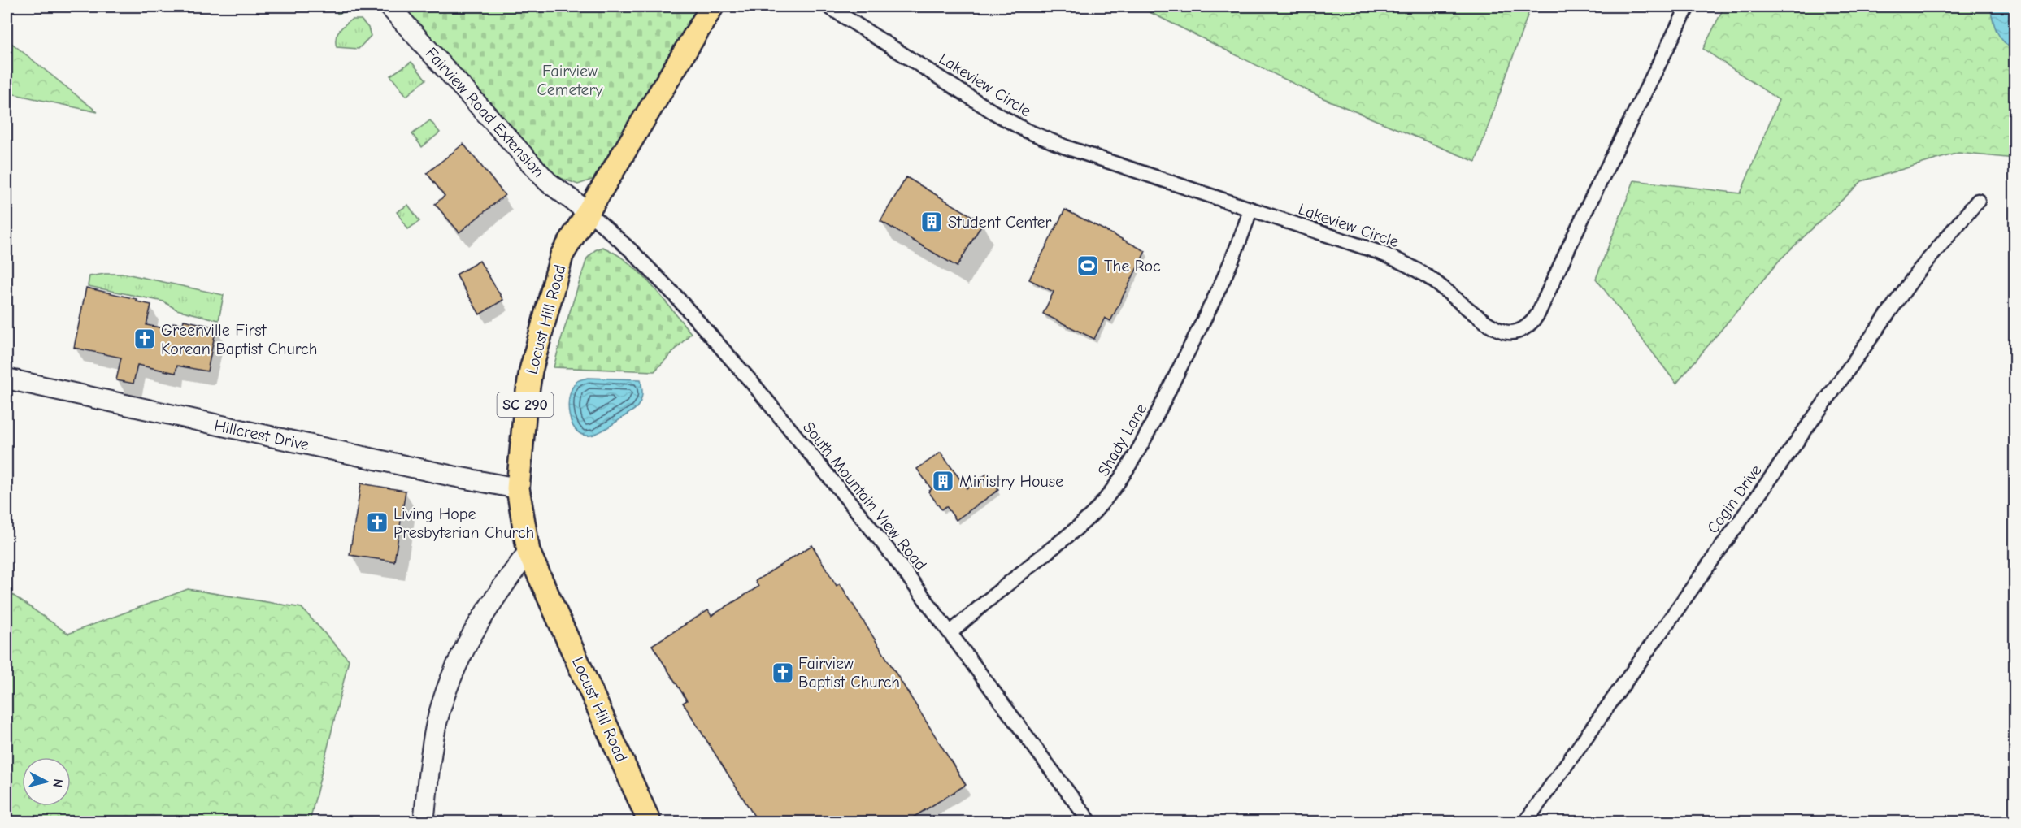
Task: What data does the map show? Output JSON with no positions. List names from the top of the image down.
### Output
{
  "streets": {
    "main road": ["Locust Hill Road", "SC 290"],
    "street": [
      "Lakeview Circle",
      "Fairview Road Extension",
      "Hillcrest Drive",
      "Shady Lane",
      "South Mountain View Road",
      "Cogin Drive"
    ]
  },
  "crossings": [
    ["Lakeview Circle", "Shady Lane"],
    ["Fairview Road Extension", "Locust Hill Road"],
    ["Fairview Road Extension", "South Mountain View Road"],
    ["Locust Hill Road", "Hillcrest Drive"],
    ["Locust Hill Road", "South Mountain View Road"],
    ["Shady Lane", "South Mountain View Road"]
  ],
  "parks": ["Fairview Cemetery"],
  "places": {
    "building": ["Student Center", "Ministry House"],
    "sports": ["The Roc"],
    "church": ["Greenville First Korean Baptist Church", "Living Hope Presbyterian Church", "Fairview Baptist Church"]
  },
  "north": "right"
}
